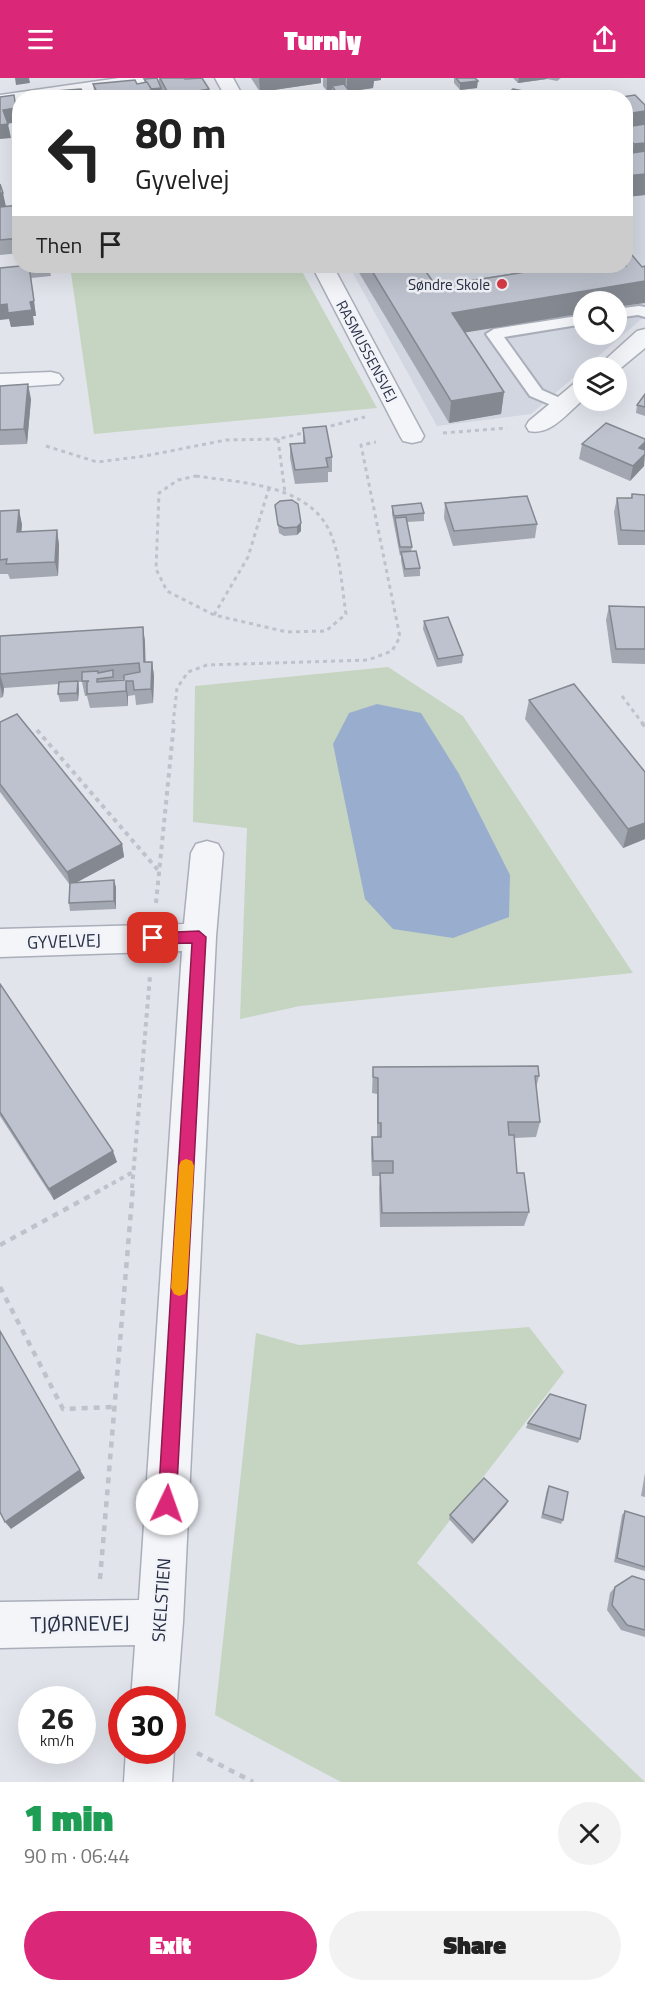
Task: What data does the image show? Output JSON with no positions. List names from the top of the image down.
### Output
{
  "streets": {
    "street": [
      "RASMUSSENSVEJ",
      "GYVELVEJ",
      "SKELSTIEN",
      "TJØRNEVEJ"
    ]
  },
  "crossings": [
    ["GYVELVEJ", "SKELSTIEN"],
    ["SKELSTIEN", "TJØRNEVEJ"]
  ],
  "places": ["Søndre Skole"],
  "page": {
    "header": "Turnly",
    "turn": ["80 m", "Gyvelvej"],
    "then": "Then",
    "speed": "26 km/h",
    "limit": "30",
    "heading": ["1 min", "90 m · 06:44"],
    "buttons": ["Exit", "Share"]
  }
}
